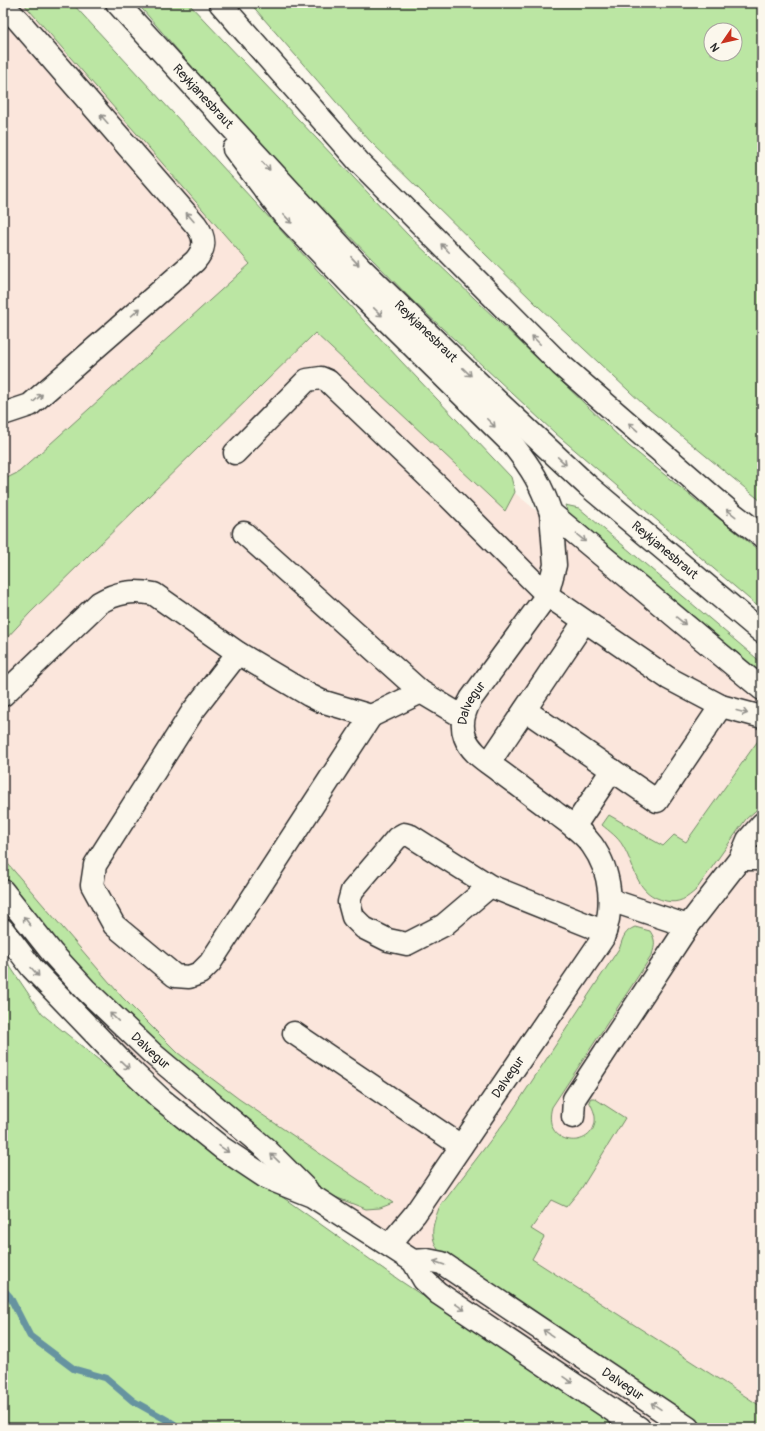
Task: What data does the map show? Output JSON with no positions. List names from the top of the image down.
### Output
{
  "streets": {
    "main road": ["Reykjanesbraut", "Dalvegur"]
  },
  "crossings": [
    ["Reykjanesbraut", "Dalvegur"]
  ],
  "north": "bottom left"
}
